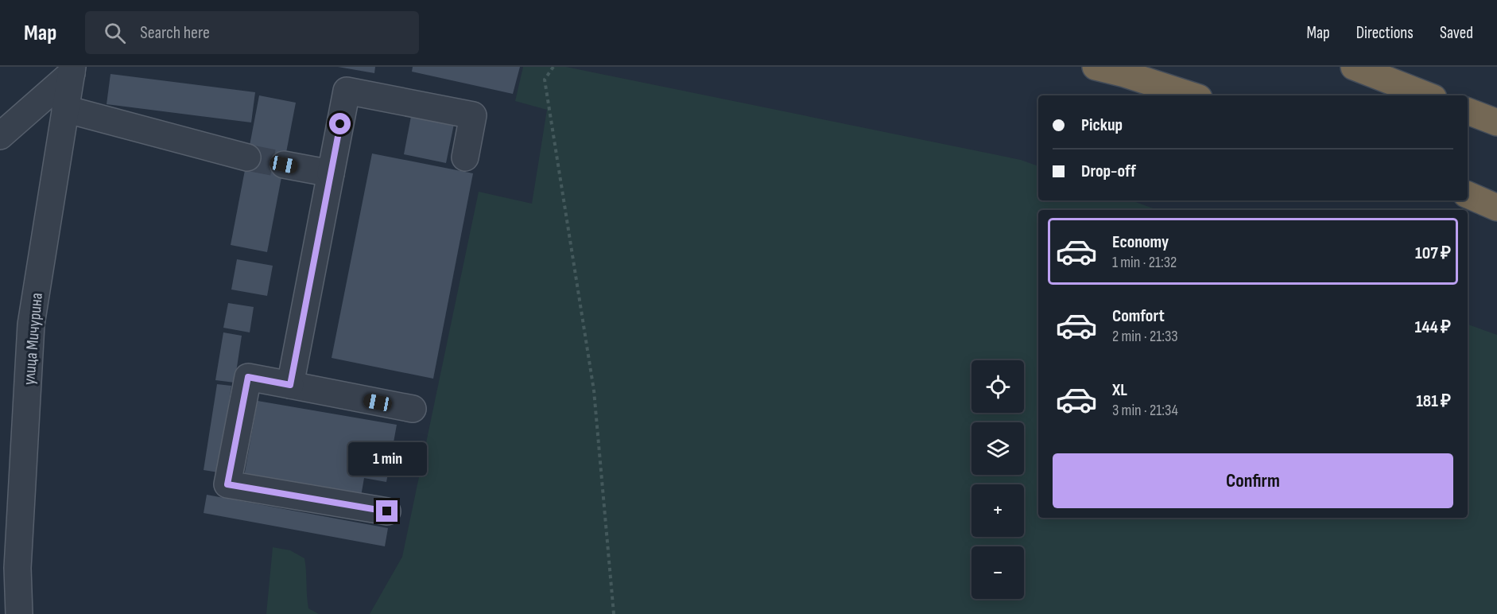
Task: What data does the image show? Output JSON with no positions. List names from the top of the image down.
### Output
{
  "streets": {
    "street": ["улица Мичурина"]
  },
  "page": {
    "header": "Map",
    "search": "Search here",
    "nav": ["Map", "Directions", "Saved"],
    "banner": ["Pickup", "Drop-off"],
    "list": [
      {
        "name": "Economy",
        "note": "1 min · 21:32",
        "value": "107 ₽"
      },
      {
        "name": "Comfort",
        "note": "2 min · 21:33",
        "value": "144 ₽"
      },
      {
        "name": "XL",
        "note": "3 min · 21:34",
        "value": "181 ₽"
      }
    ],
    "map_buttons": ["+", "−"],
    "bubble": "1 min",
    "buttons": "Confirm"
  }
}
